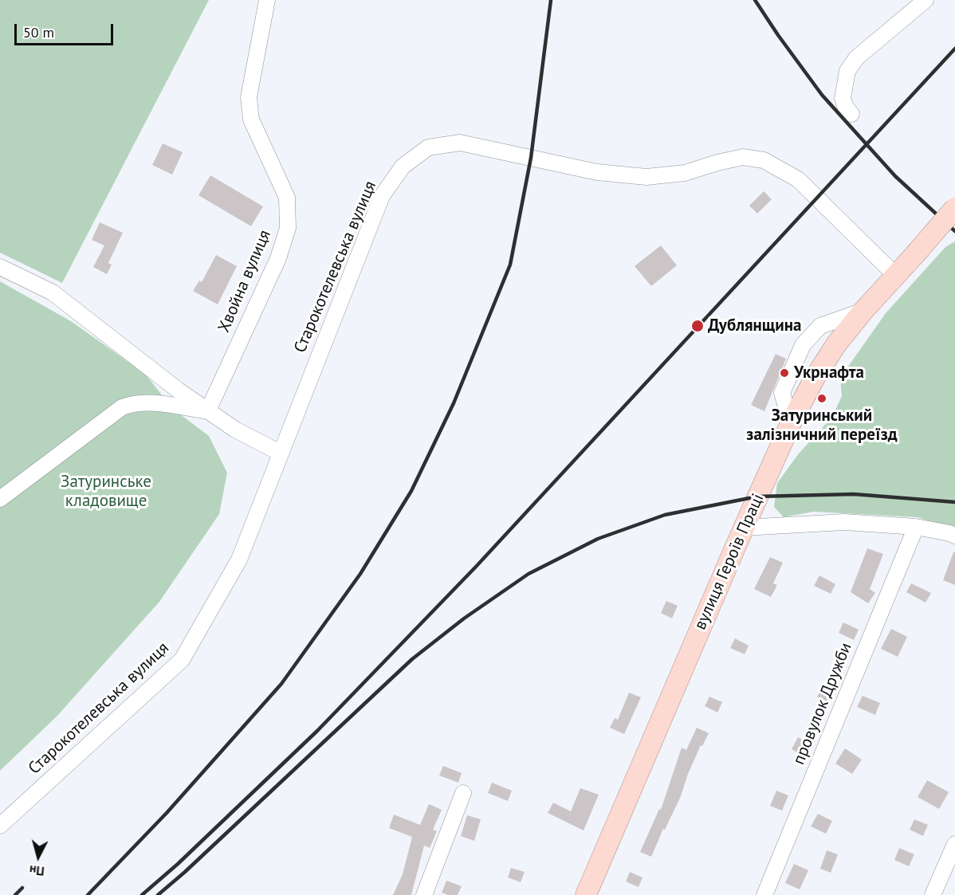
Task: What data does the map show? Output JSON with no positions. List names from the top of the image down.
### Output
{
  "streets": {
    "main road": ["вулиця Героїв Праці"],
    "street": ["Старокотелевська вулиця", "Хвойна вулиця", "провулок Дружби"]
  },
  "crossings": [
    ["Старокотелевська вулиця", "вулиця Героїв Праці"]
  ],
  "parks": ["Затуринське кладовище"],
  "places": ["Дублянщина", "Укрнафта", "Затуринський залізничний переїзд"],
  "scale_bar": "50 m",
  "north": "bottom"
}
